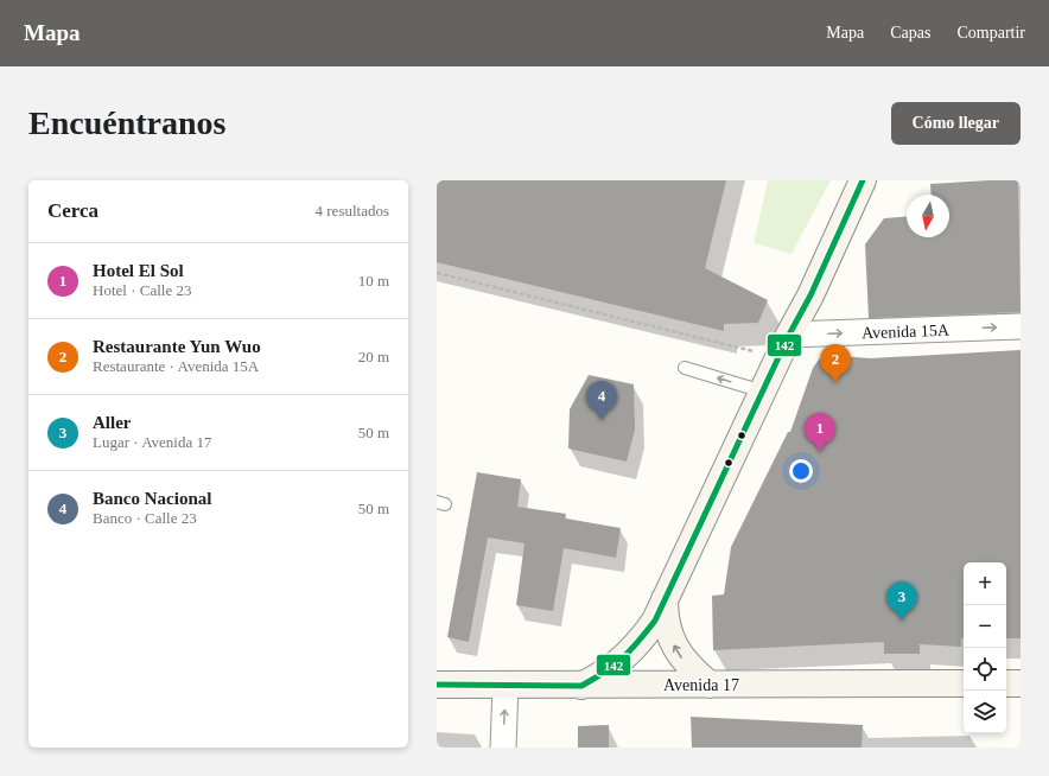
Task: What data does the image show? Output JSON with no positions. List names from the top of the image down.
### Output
{
  "streets": {
    "main road": ["Avenida 17"],
    "street": ["Avenida 15A"]
  },
  "one_way": ["Avenida 15A"],
  "lines": ["transit line 142"],
  "north": "bottom",
  "page": {
    "header": "Mapa",
    "nav": ["Mapa", "Capas", "Compartir"],
    "buttons": "Cómo llegar",
    "title": "Encuéntranos",
    "heading": ["Cerca", "4 resultados"],
    "list": [
      {
        "mark": "1",
        "name": "Hotel El Sol",
        "note": "Hotel · Calle 23",
        "value": "10 m"
      },
      {
        "mark": "2",
        "name": "Restaurante Yun Wuo",
        "note": "Restaurante · Avenida 15A",
        "value": "20 m"
      },
      {
        "mark": "3",
        "name": "Aller",
        "note": "Lugar · Avenida 17",
        "value": "50 m"
      },
      {
        "mark": "4",
        "name": "Banco Nacional",
        "note": "Banco · Calle 23",
        "value": "50 m"
      }
    ],
    "pins": [
      "2",
      "4",
      "1",
      "3"
    ],
    "map_buttons": ["+", "−"]
  }
}
